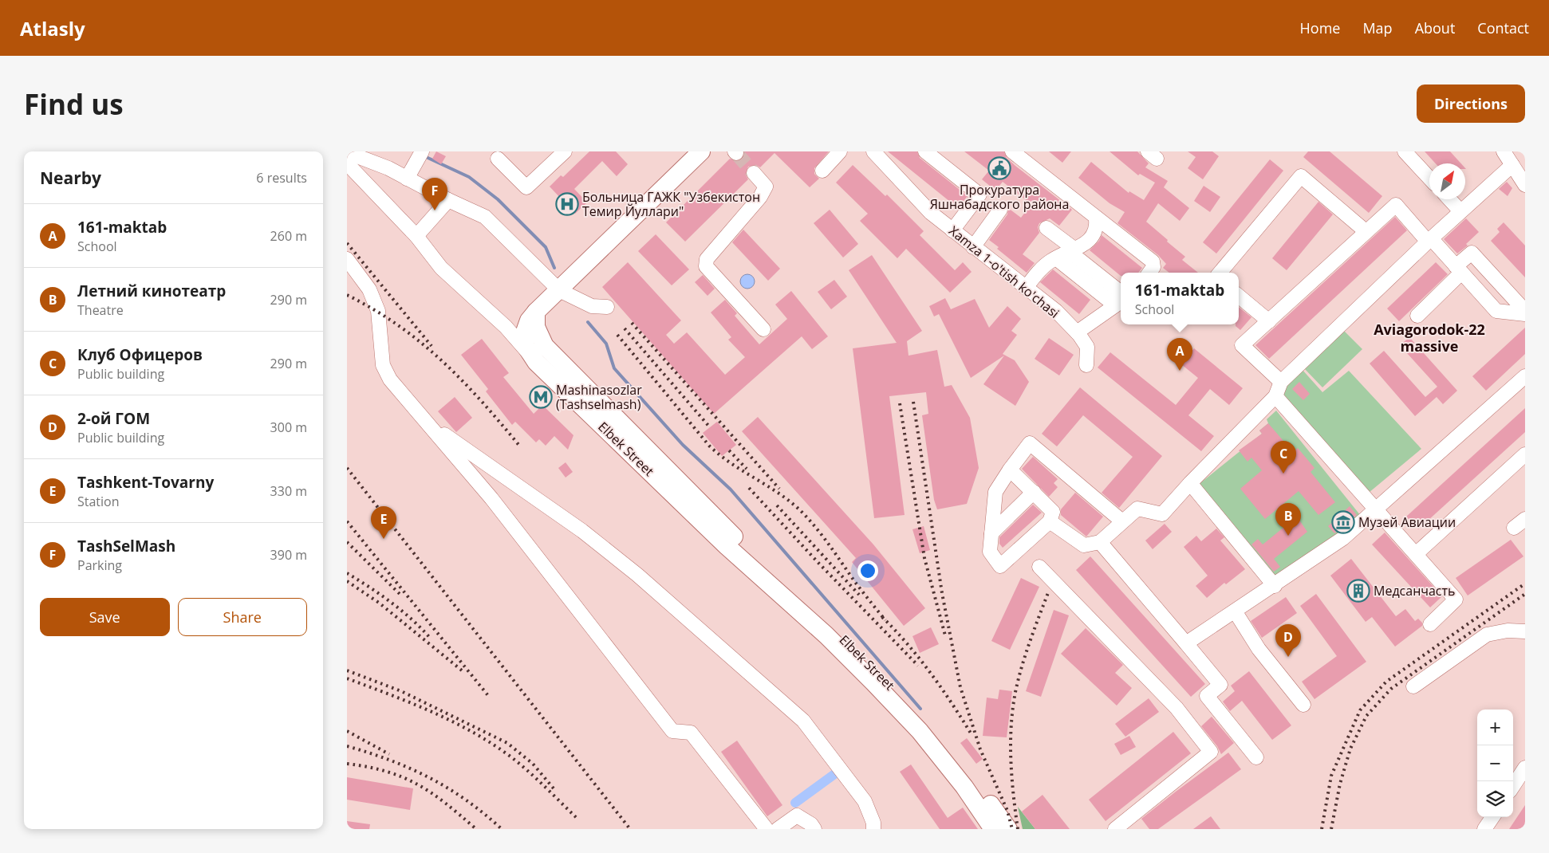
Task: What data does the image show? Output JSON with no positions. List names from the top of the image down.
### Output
{
  "streets": {
    "main road": ["Elbek Street"],
    "street": ["Xamza 1-o'tish ko'chasi"]
  },
  "districts": ["Aviagorodok-22 massive"],
  "places": {
    "public building": ["Прокуратура Яшнабадского района"],
    "hospital": ["Больница ГАЖК \"Узбекистон Темир Йуллари\""],
    "metro station": ["Mashinasozlar (Tashselmash)"],
    "museum": ["Музей Авиации"],
    "building": ["Медсанчасть"]
  },
  "north": "top right",
  "page": {
    "header": "Atlasly",
    "nav": [
      "Home",
      "Map",
      "About",
      "Contact"
    ],
    "buttons": [
      "Directions",
      ["Save", "Share"]
    ],
    "title": "Find us",
    "heading": ["Nearby", "6 results"],
    "pins": [
      "F",
      "A",
      "C",
      "B",
      "E",
      "D"
    ],
    "list": [
      {
        "mark": "A",
        "name": "161-maktab",
        "note": "School",
        "value": "260 m"
      },
      {
        "mark": "B",
        "name": "Летний кинотеатр",
        "note": "Theatre",
        "value": "290 m"
      },
      {
        "mark": "C",
        "name": "Клуб Офицеров",
        "note": "Public building",
        "value": "290 m"
      },
      {
        "mark": "D",
        "name": "2-ой ГОМ",
        "note": "Public building",
        "value": "300 m"
      },
      {
        "mark": "E",
        "name": "Tashkent-Tovarny",
        "note": "Station",
        "value": "330 m"
      },
      {
        "mark": "F",
        "name": "TashSelМash",
        "note": "Parking",
        "value": "390 m"
      }
    ],
    "popup": ["161-maktab", "School"],
    "map_buttons": ["+", "−"]
  }
}
